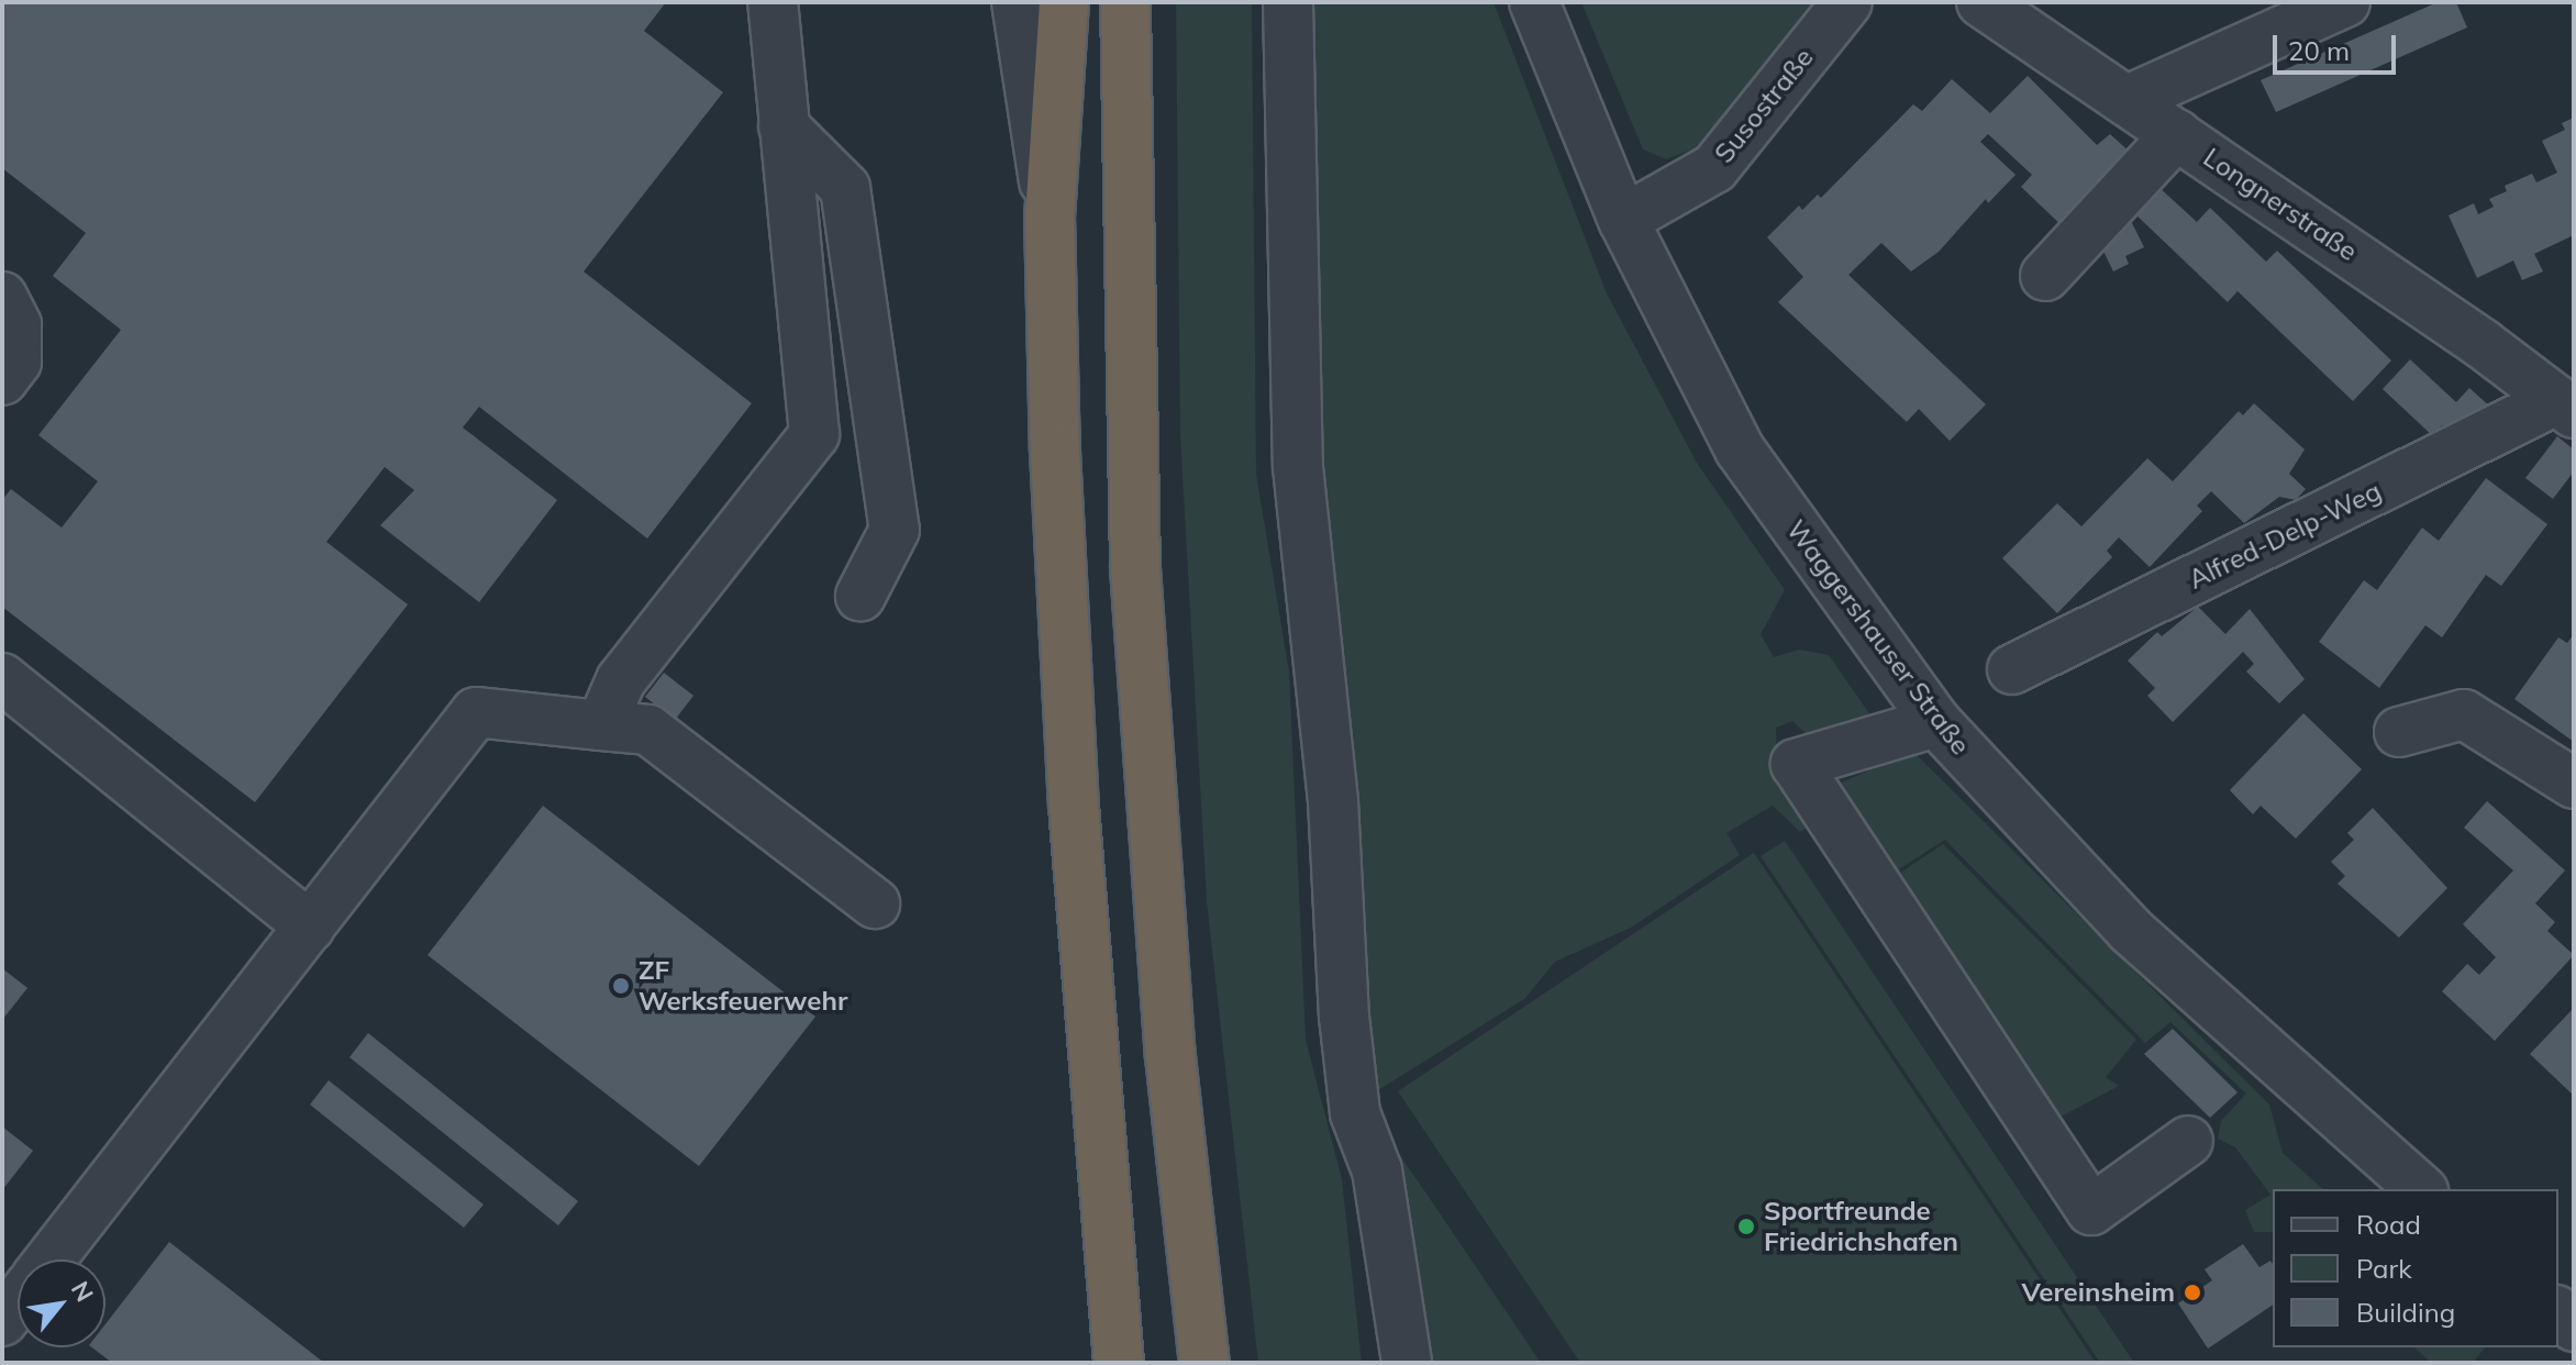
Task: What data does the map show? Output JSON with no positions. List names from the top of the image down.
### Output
{
  "streets": {
    "street": [
      "Susostraße",
      "Longnerstraße",
      "Alfred-Delp-Weg",
      "Waggershauser Straße"
    ]
  },
  "crossings": [
    ["Susostraße", "Waggershauser Straße"],
    ["Longnerstraße", "Alfred-Delp-Weg"]
  ],
  "places": ["ZF Werksfeuerwehr", "Sportfreunde Friedrichshafen", "Vereinsheim"],
  "legend": ["Road", "Park", "Building"],
  "scale_bar": "20 m",
  "north": "top right"
}
